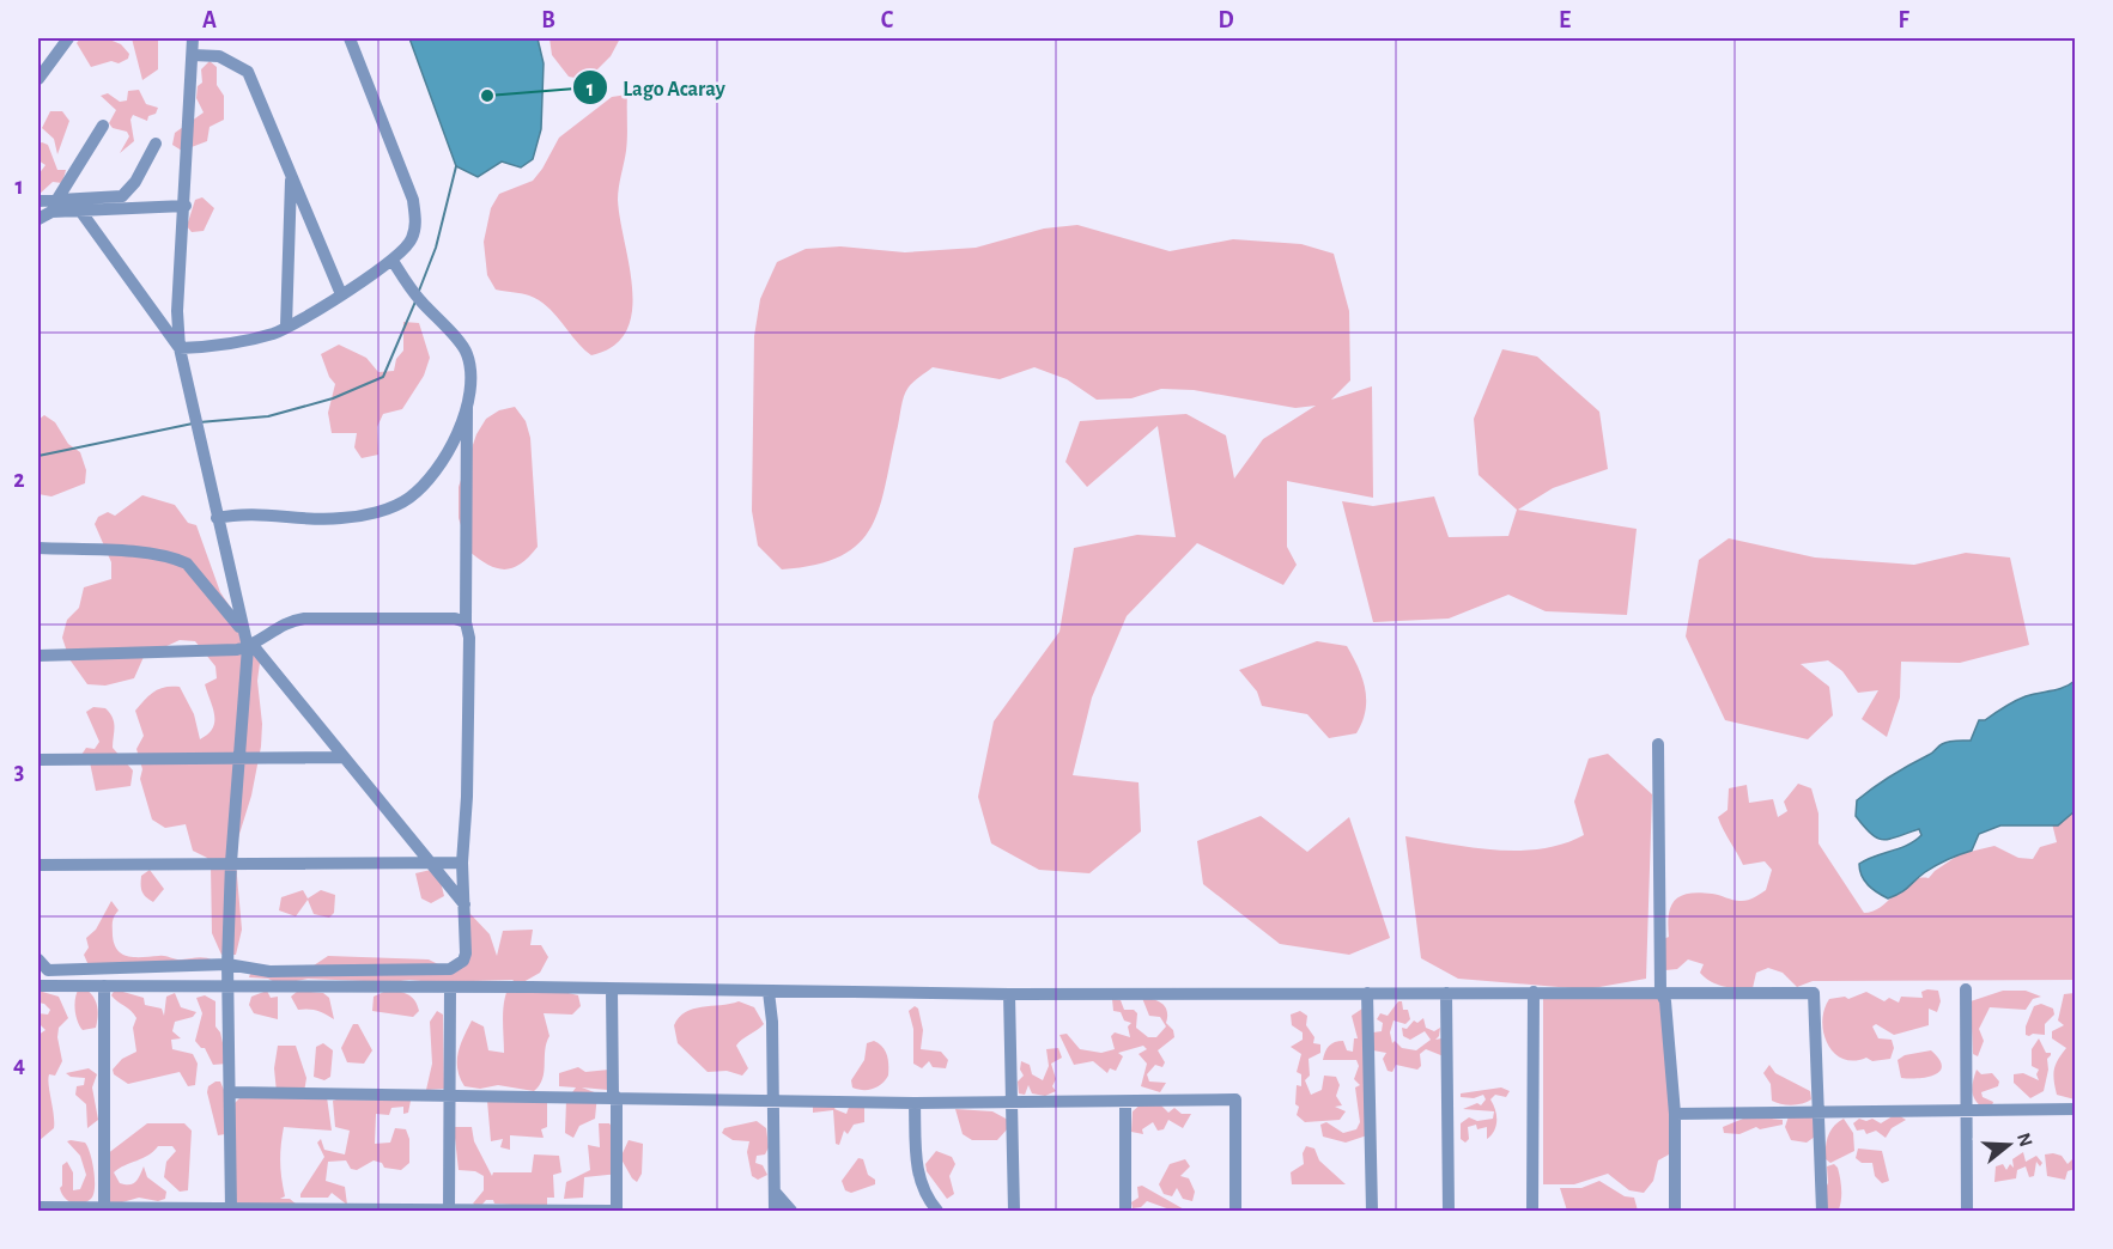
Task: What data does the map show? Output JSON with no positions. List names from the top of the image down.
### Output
{
  "places": ["Lago Acaray"],
  "north": "right",
  "grid": {
    "columns": [
      "A",
      "B",
      "C",
      "D",
      "E",
      "F"
    ],
    "rows": [
      "1",
      "2",
      "3",
      "4"
    ]
  }
}
